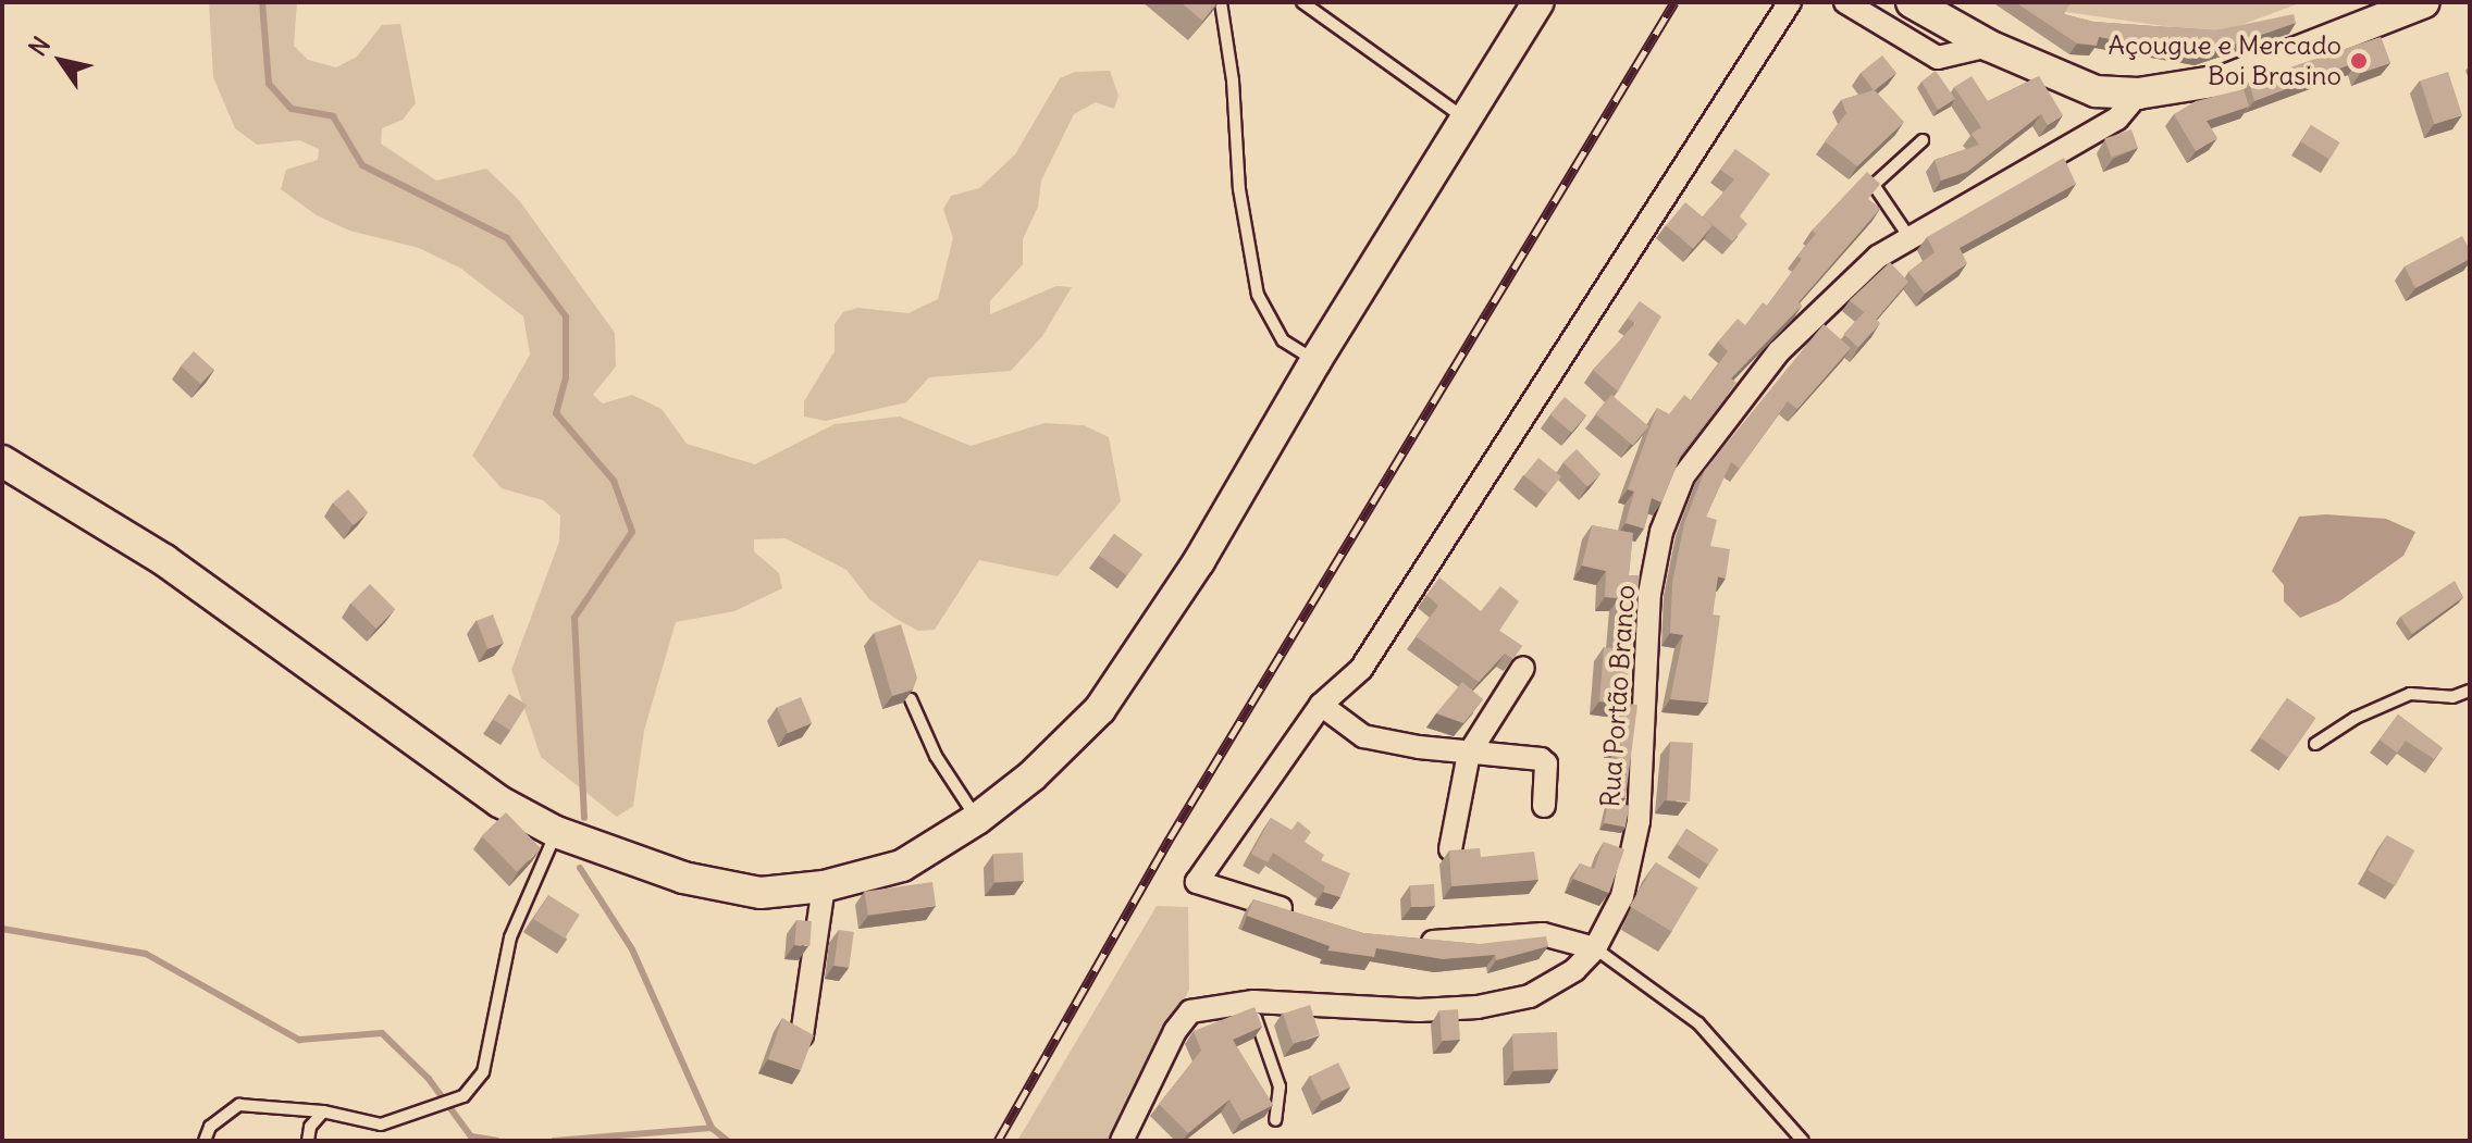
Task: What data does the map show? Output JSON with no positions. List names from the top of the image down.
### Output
{
  "streets": {
    "street": ["Rua Portão Branco"]
  },
  "places": ["Açougue e Mercado Boi Brasino"],
  "north": "top left"
}
